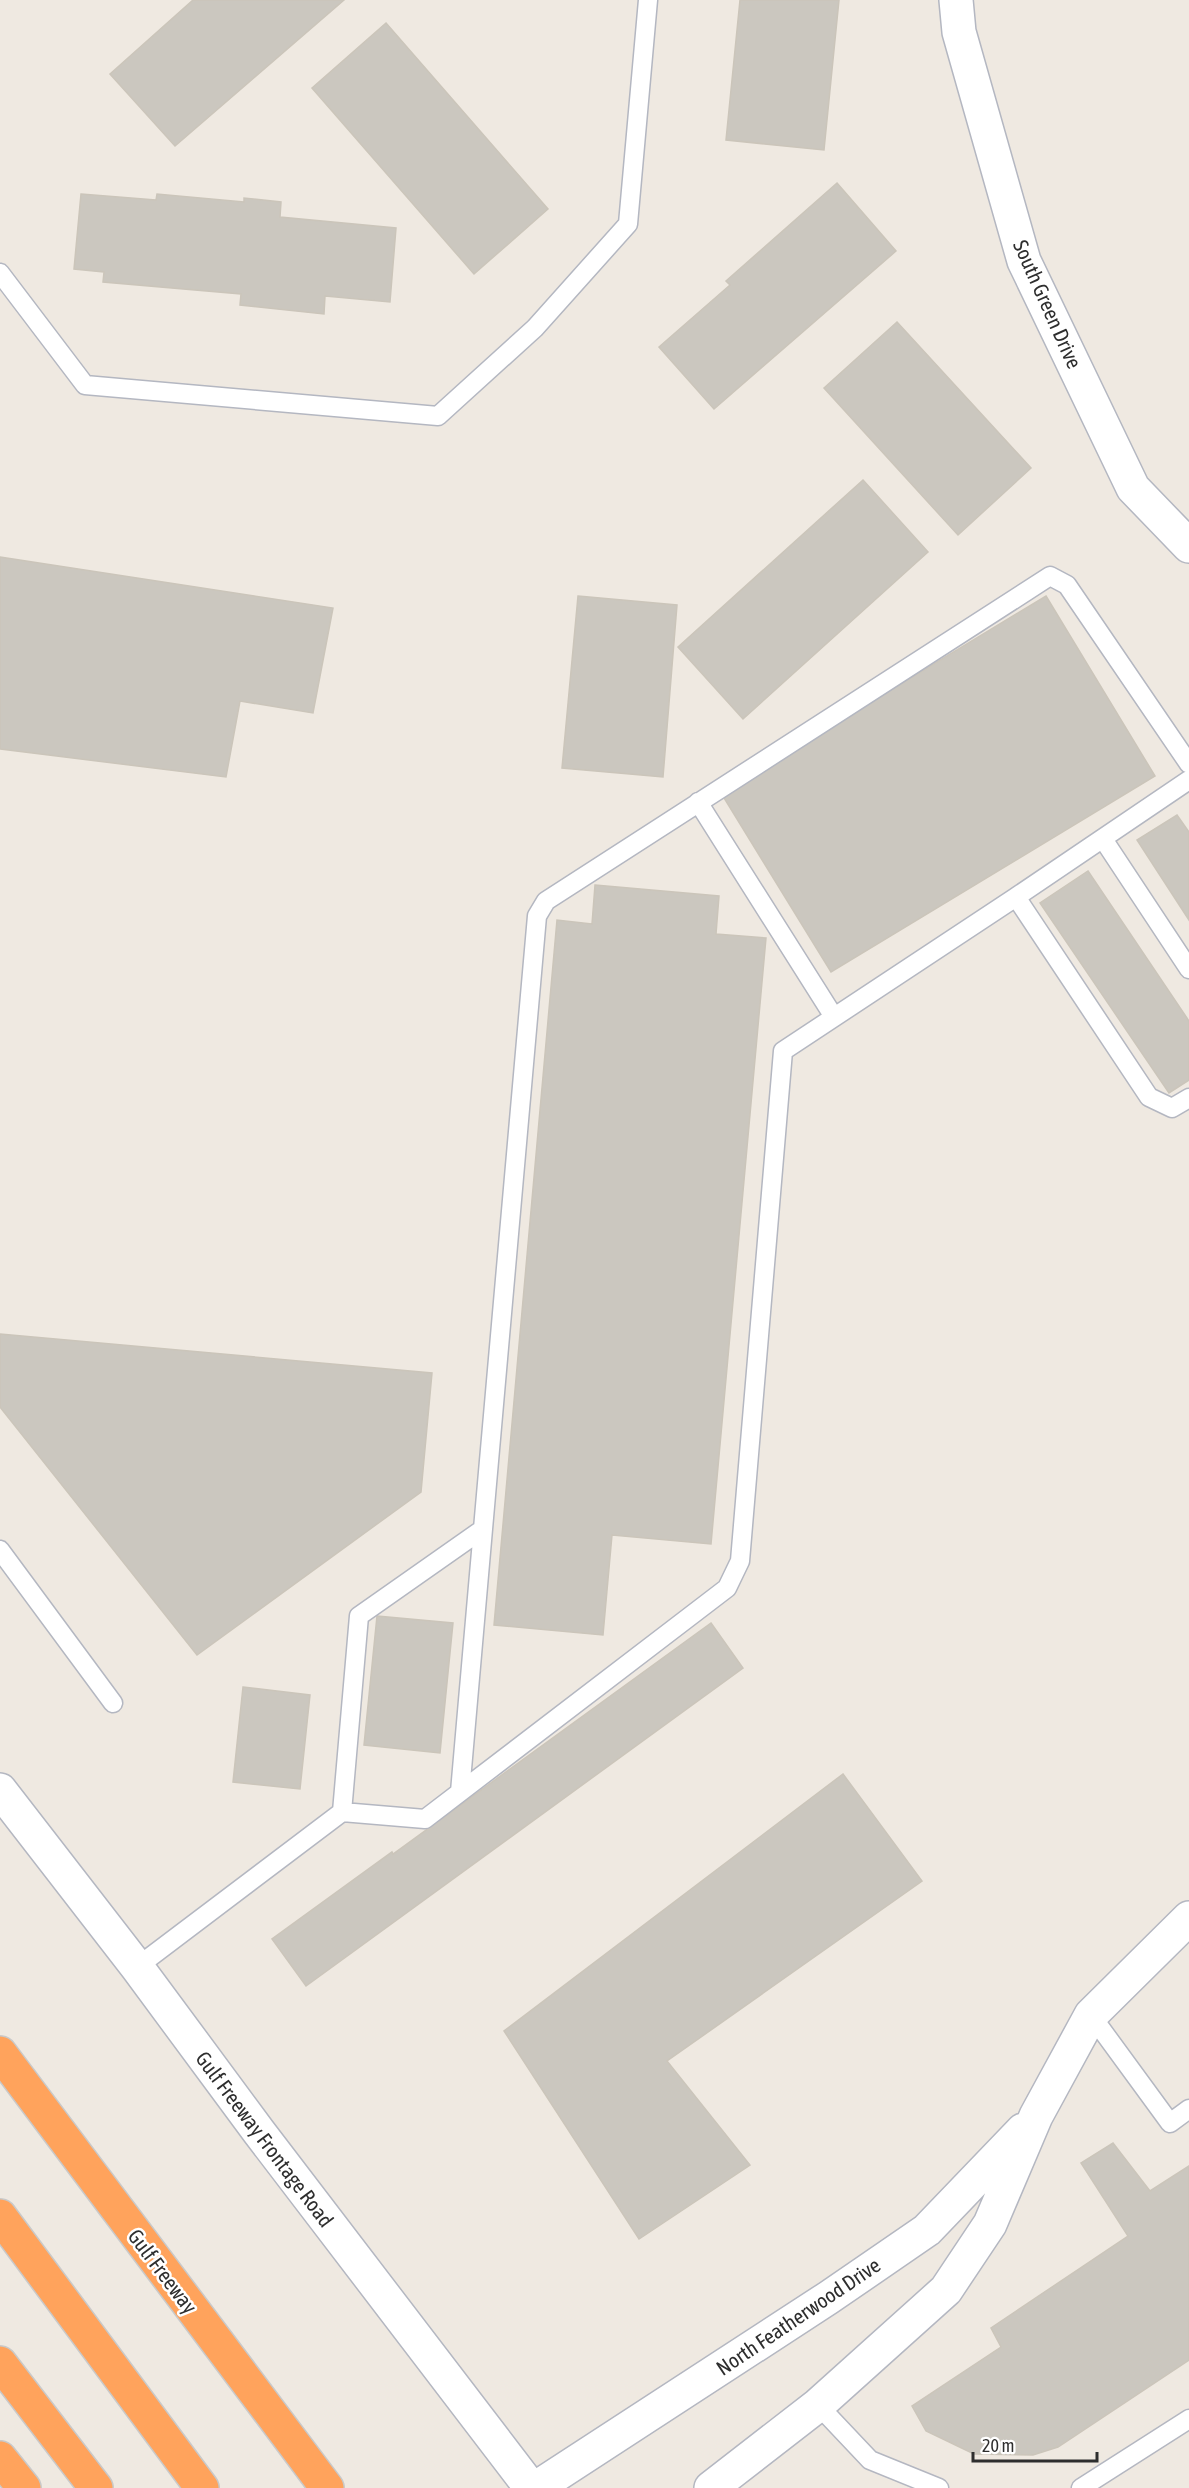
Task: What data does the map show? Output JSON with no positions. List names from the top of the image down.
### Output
{
  "streets": {
    "highway": ["Gulf Freeway"],
    "street": ["South Green Drive", "Gulf Freeway Frontage Road", "North Featherwood Drive"]
  },
  "scale_bar": "20 m"
}
